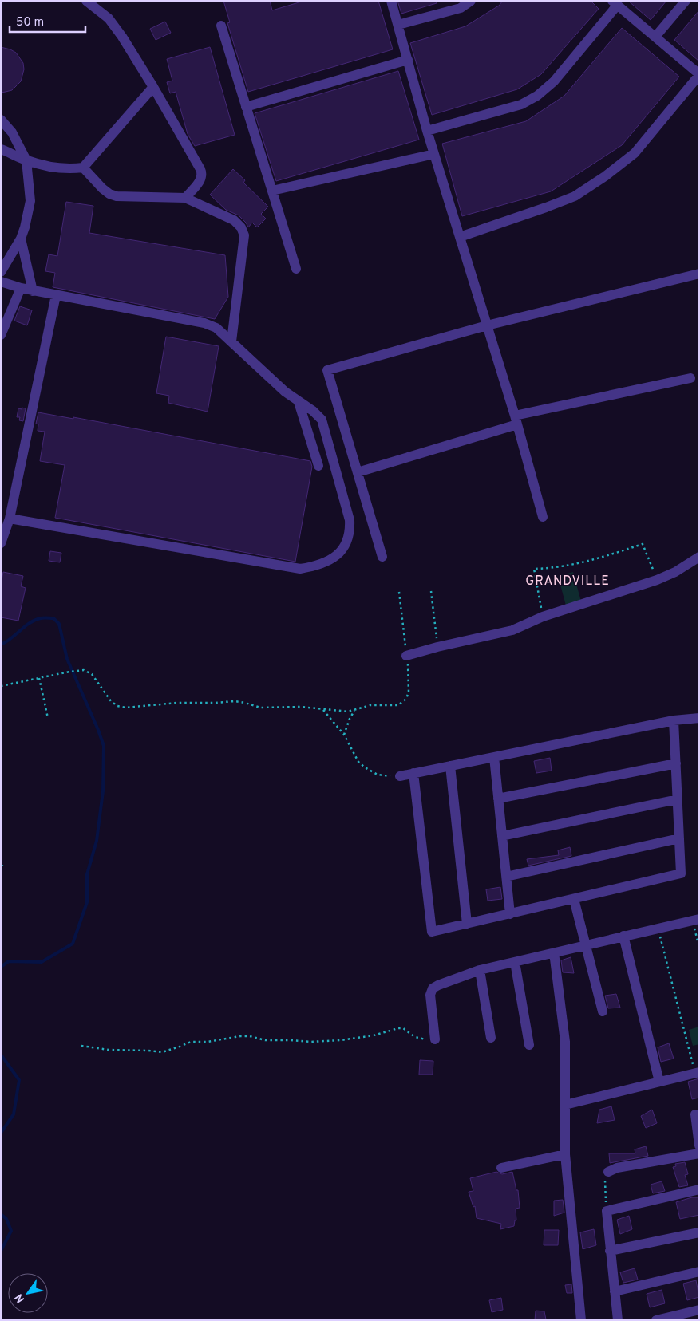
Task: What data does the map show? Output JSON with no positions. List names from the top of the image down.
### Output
{
  "districts": ["GRANDVILLE"],
  "scale_bar": "50 m",
  "north": "bottom left"
}
